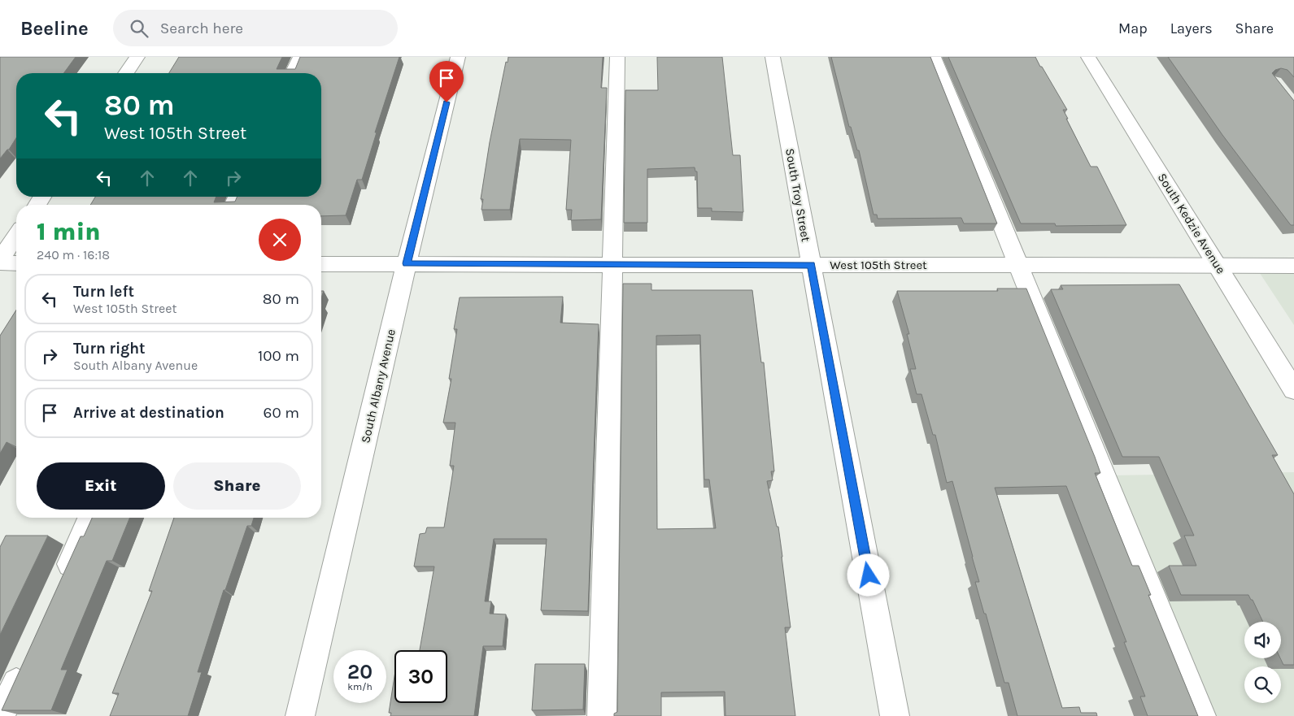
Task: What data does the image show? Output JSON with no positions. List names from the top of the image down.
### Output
{
  "streets": {
    "street": [
      "South Troy Street",
      "South Kedzie Avenue",
      "West 105th Street",
      "South Albany Avenue"
    ]
  },
  "crossings": [
    ["South Troy Street", "West 105th Street"],
    ["South Kedzie Avenue", "West 105th Street"],
    ["West 105th Street", "South Albany Avenue"]
  ],
  "page": {
    "header": "Beeline",
    "search": "Search here",
    "nav": ["Map", "Layers", "Share"],
    "turn": ["80 m", "West 105th Street"],
    "heading": ["1 min", "240 m · 16:18"],
    "list": [
      {
        "name": "Turn left",
        "note": "West 105th Street",
        "value": "80 m"
      },
      {
        "name": "Turn right",
        "note": "South Albany Avenue",
        "value": "100 m"
      },
      {
        "name": "Arrive at destination",
        "value": "60 m"
      }
    ],
    "buttons": ["Exit", "Share"],
    "speed": "20 km/h",
    "limit": "30"
  }
}
